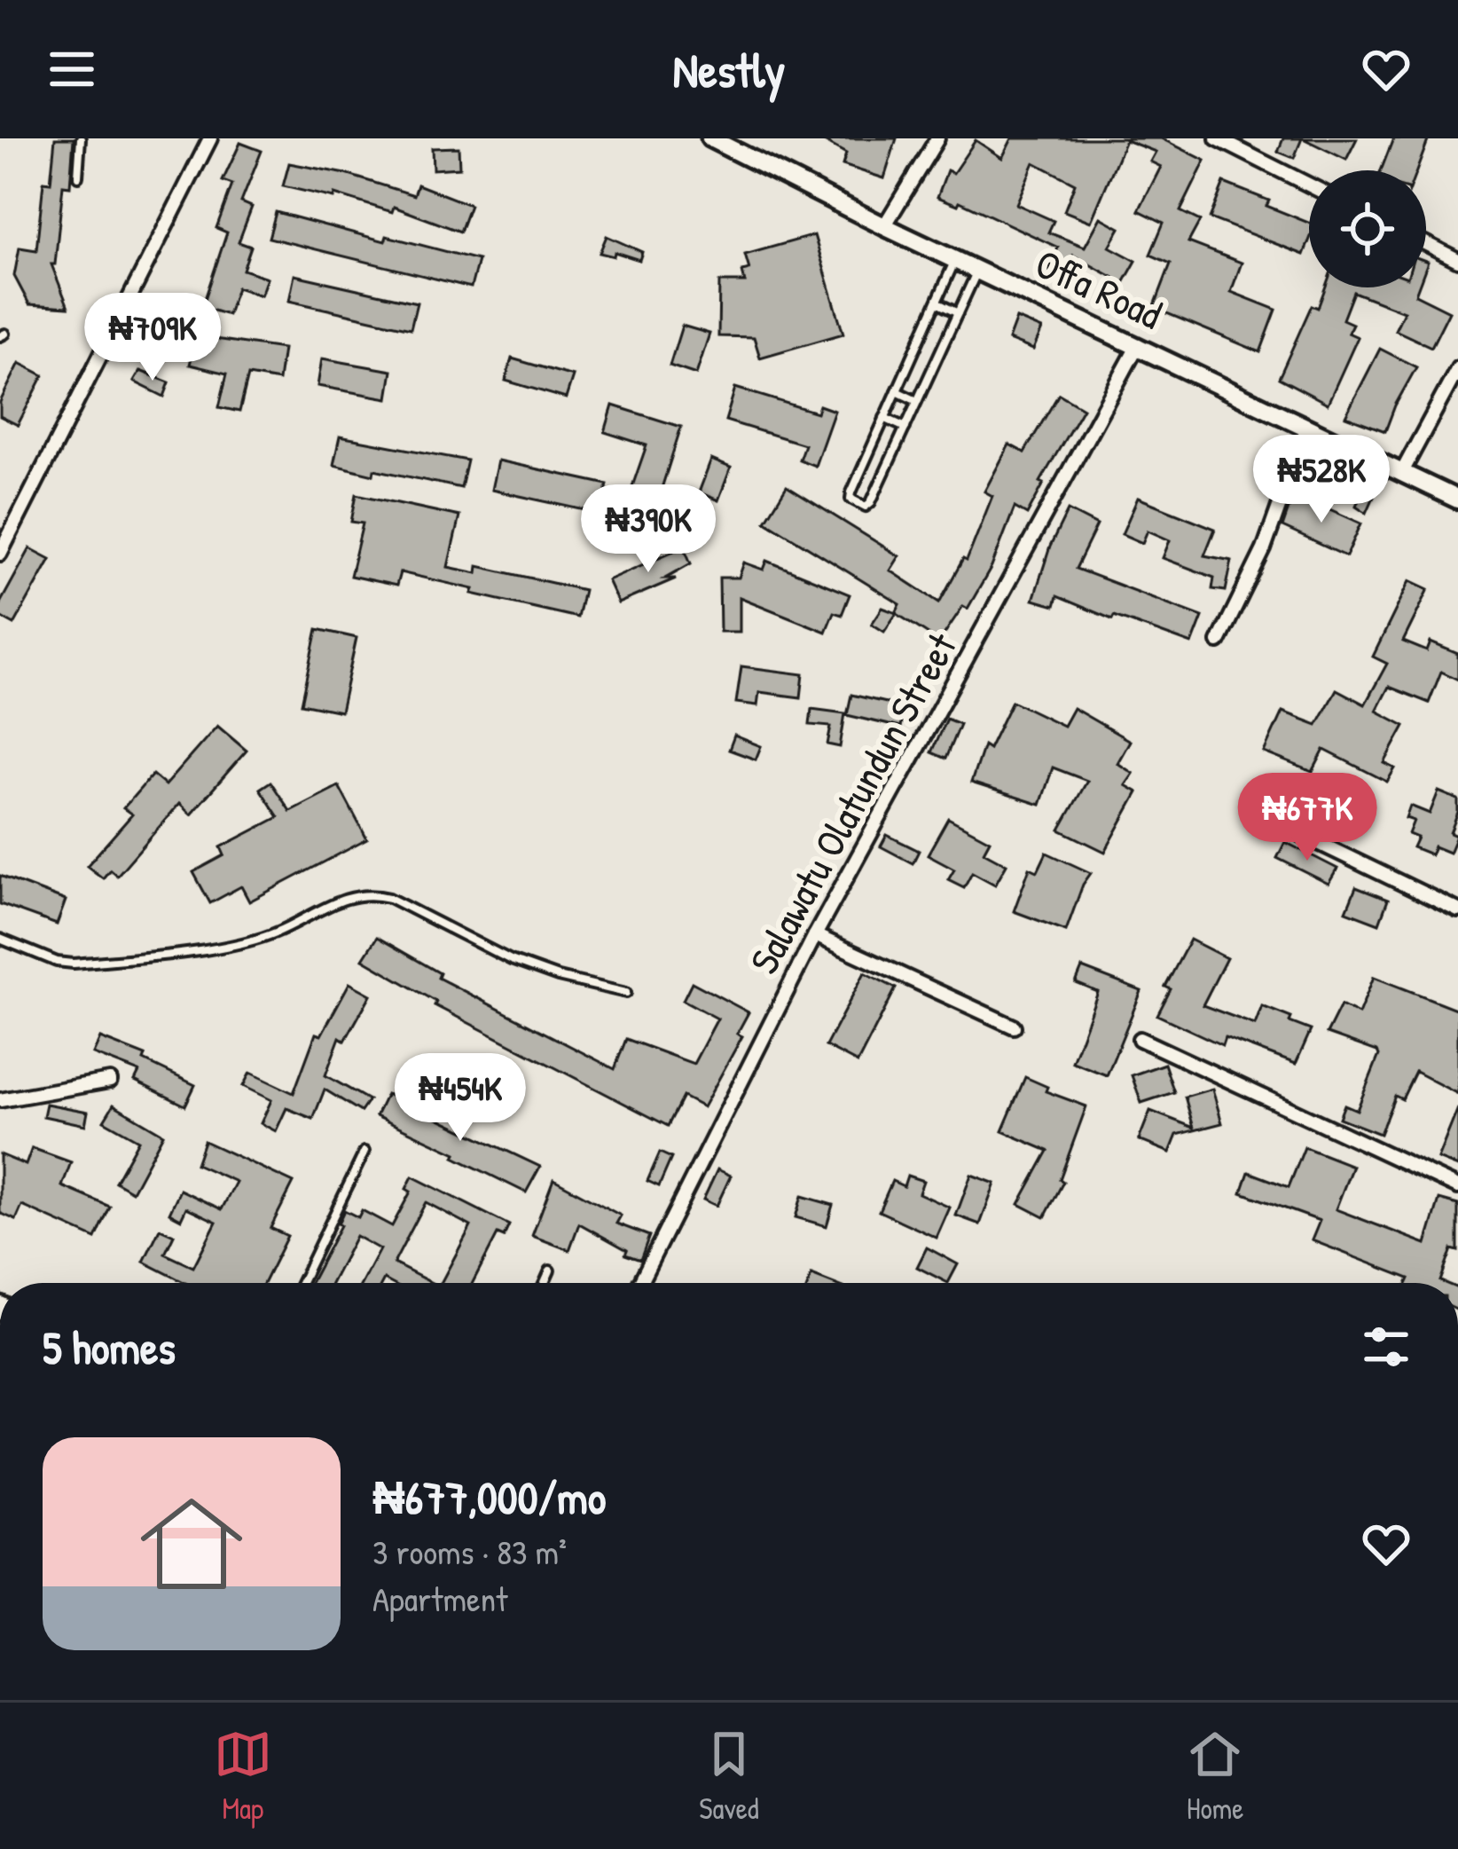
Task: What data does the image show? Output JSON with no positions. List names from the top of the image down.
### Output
{
  "streets": {
    "street": ["Offa Road", "Salawatu Olatundun Street"]
  },
  "crossings": [
    ["Offa Road", "Salawatu Olatundun Street"]
  ],
  "page": {
    "header": "Nestly",
    "price": [
      "₦709K",
      "₦528K",
      "₦390K",
      "₦677K",
      "₦454K"
    ],
    "heading": "5 homes",
    "list": [
      {
        "name": "₦677,000/mo",
        "note": "3 rooms · 83 m² · Apartment"
      }
    ],
    "tabs": ["Map", "Saved", "Home"]
  }
}
